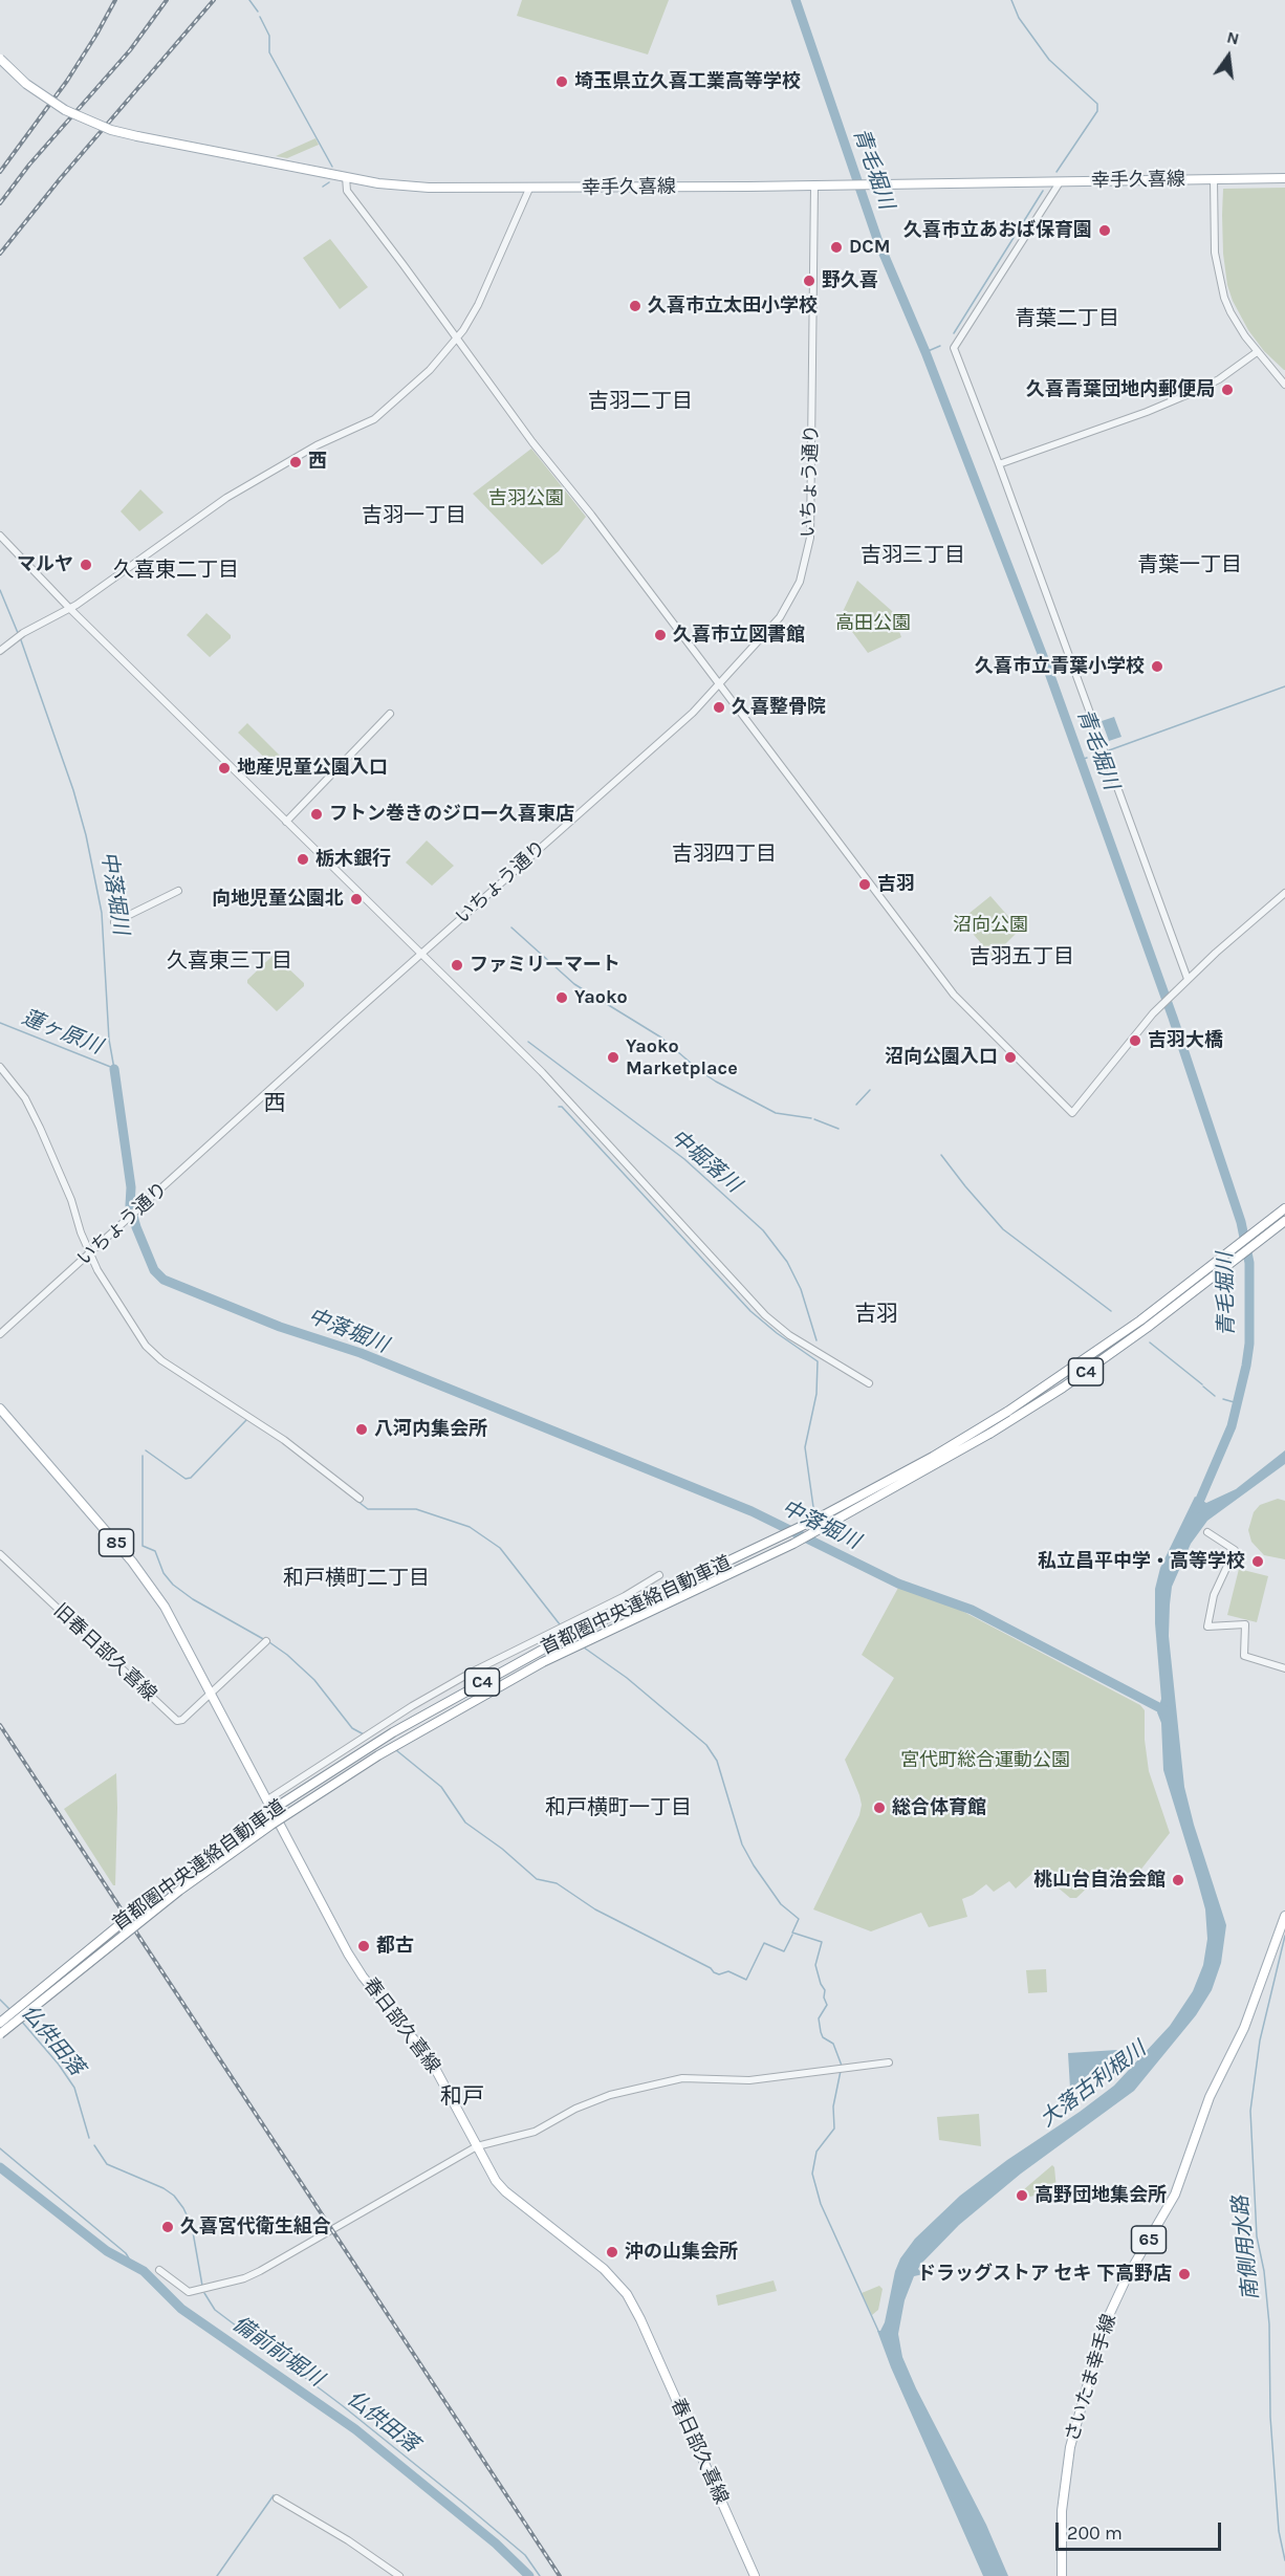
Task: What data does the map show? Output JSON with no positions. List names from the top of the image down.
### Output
{
  "streets": {
    "highway": ["C4", "首都圏中央連絡自動車道"],
    "main road": [
      "幸手久喜線",
      "85",
      "春日部久喜線",
      "65",
      "さいたま幸手線"
    ],
    "street": ["いちょう通り", "旧春日部久喜線"]
  },
  "crossings": [
    ["幸手久喜線", "いちょう通り"],
    ["旧春日部久喜線", "春日部久喜線"]
  ],
  "districts": [
    "青葉二丁目",
    "吉羽二丁目",
    "吉羽一丁目",
    "吉羽三丁目",
    "青葉一丁目",
    "久喜東二丁目",
    "吉羽四丁目",
    "吉羽五丁目",
    "久喜東三丁目",
    "西",
    "吉羽",
    "和戸横町二丁目",
    "和戸横町一丁目",
    "和戸"
  ],
  "water": [
    "青毛堀川",
    "中落堀川",
    "蓮ヶ原川",
    "中堀落川",
    "仏供田落",
    "大落古利根川",
    "南側用水路",
    "備前前堀川"
  ],
  "parks": [
    "吉羽公園",
    "高田公園",
    "沼向公園",
    "宮代町総合運動公園"
  ],
  "places": [
    "埼玉県立久喜工業高等学校",
    "久喜市立あおば保育園",
    "DCM",
    "野久喜",
    "久喜市立太田小学校",
    "久喜青葉団地内郵便局",
    "西",
    "マルヤ",
    "久喜市立図書館",
    "久喜市立青葉小学校",
    "久喜整骨院",
    "地産児童公園入口",
    "フトン巻きのジロー久喜東店",
    "栃木銀行",
    "吉羽",
    "向地児童公園北",
    "ファミリーマート",
    "Yaoko",
    "吉羽大橋",
    "Yaoko Marketplace",
    "沼向公園入口",
    "八河内集会所",
    "私立昌平中学・高等学校",
    "総合体育館",
    "桃山台自治会館",
    "都古",
    "高野団地集会所",
    "久喜宮代衛生組合",
    "沖の山集会所",
    "ドラッグストア セキ 下高野店"
  ],
  "scale_bar": "200 m",
  "north": "top"
}
